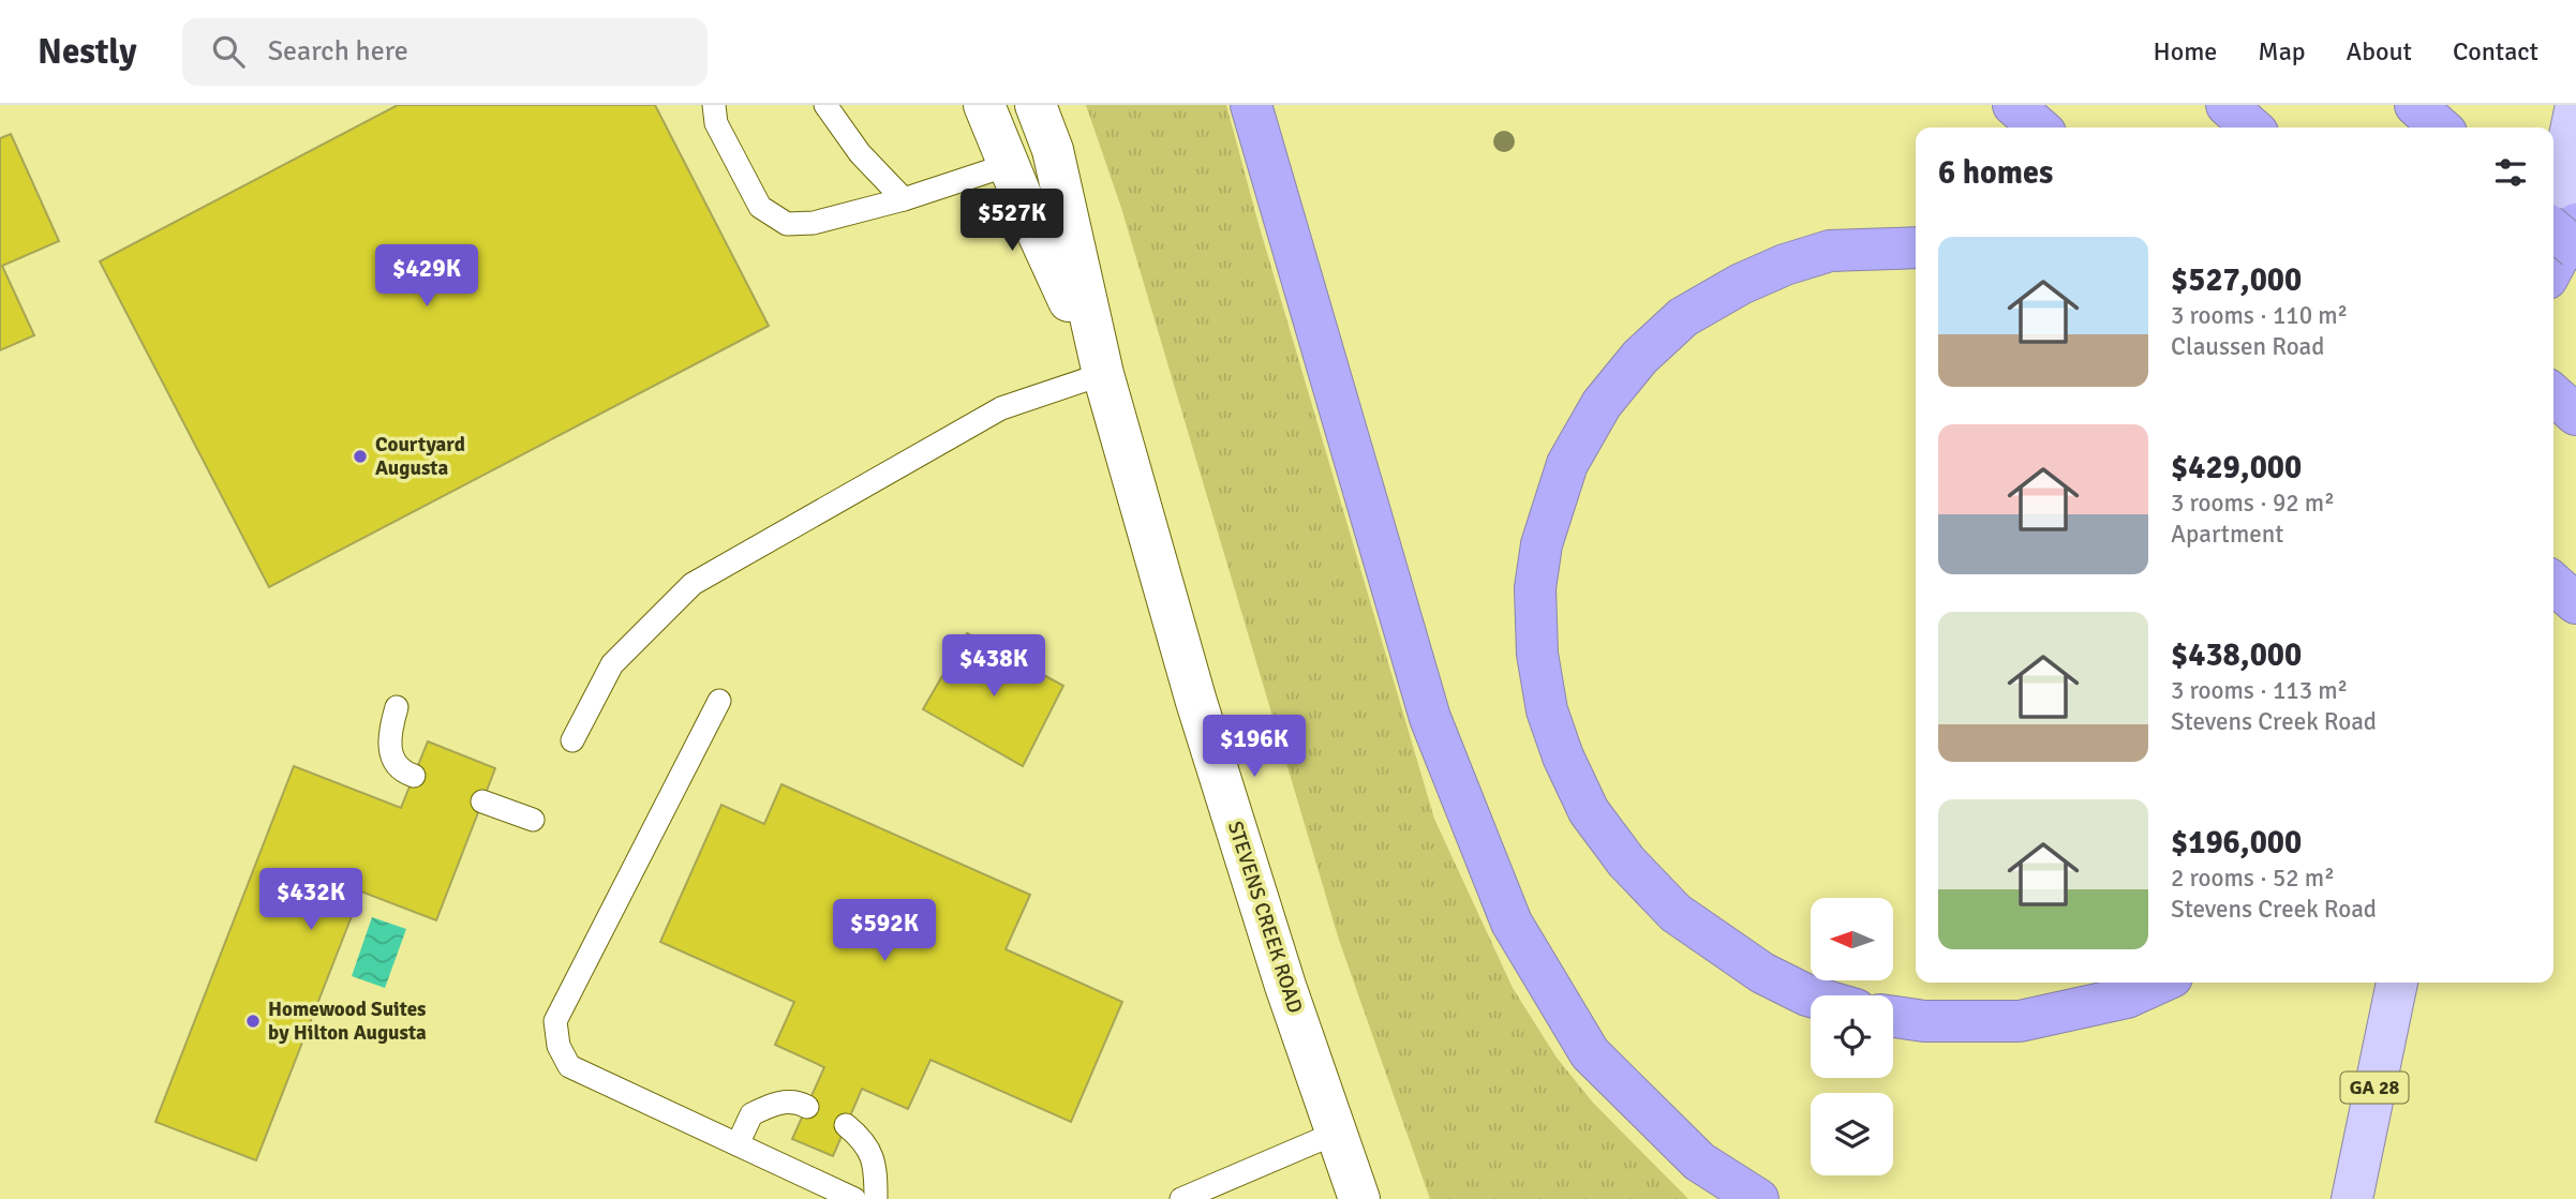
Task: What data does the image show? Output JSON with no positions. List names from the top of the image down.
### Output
{
  "streets": {
    "main road": ["GA 28"],
    "street": ["STEVENS CREEK ROAD"]
  },
  "places": ["Courtyard Augusta", "Homewood Suites by Hilton Augusta"],
  "north": "left",
  "page": {
    "header": "Nestly",
    "search": "Search here",
    "nav": [
      "Home",
      "Map",
      "About",
      "Contact"
    ],
    "heading": "6 homes",
    "price": [
      "$527K",
      "$429K",
      "$438K",
      "$196K",
      "$432K",
      "$592K"
    ],
    "list": [
      {
        "name": "$527,000",
        "note": "3 rooms · 110 m² · Claussen Road"
      },
      {
        "name": "$429,000",
        "note": "3 rooms · 92 m² · Apartment"
      },
      {
        "name": "$438,000",
        "note": "3 rooms · 113 m² · Stevens Creek Road"
      },
      {
        "name": "$196,000",
        "note": "2 rooms · 52 m² · Stevens Creek Road"
      }
    ]
  }
}
